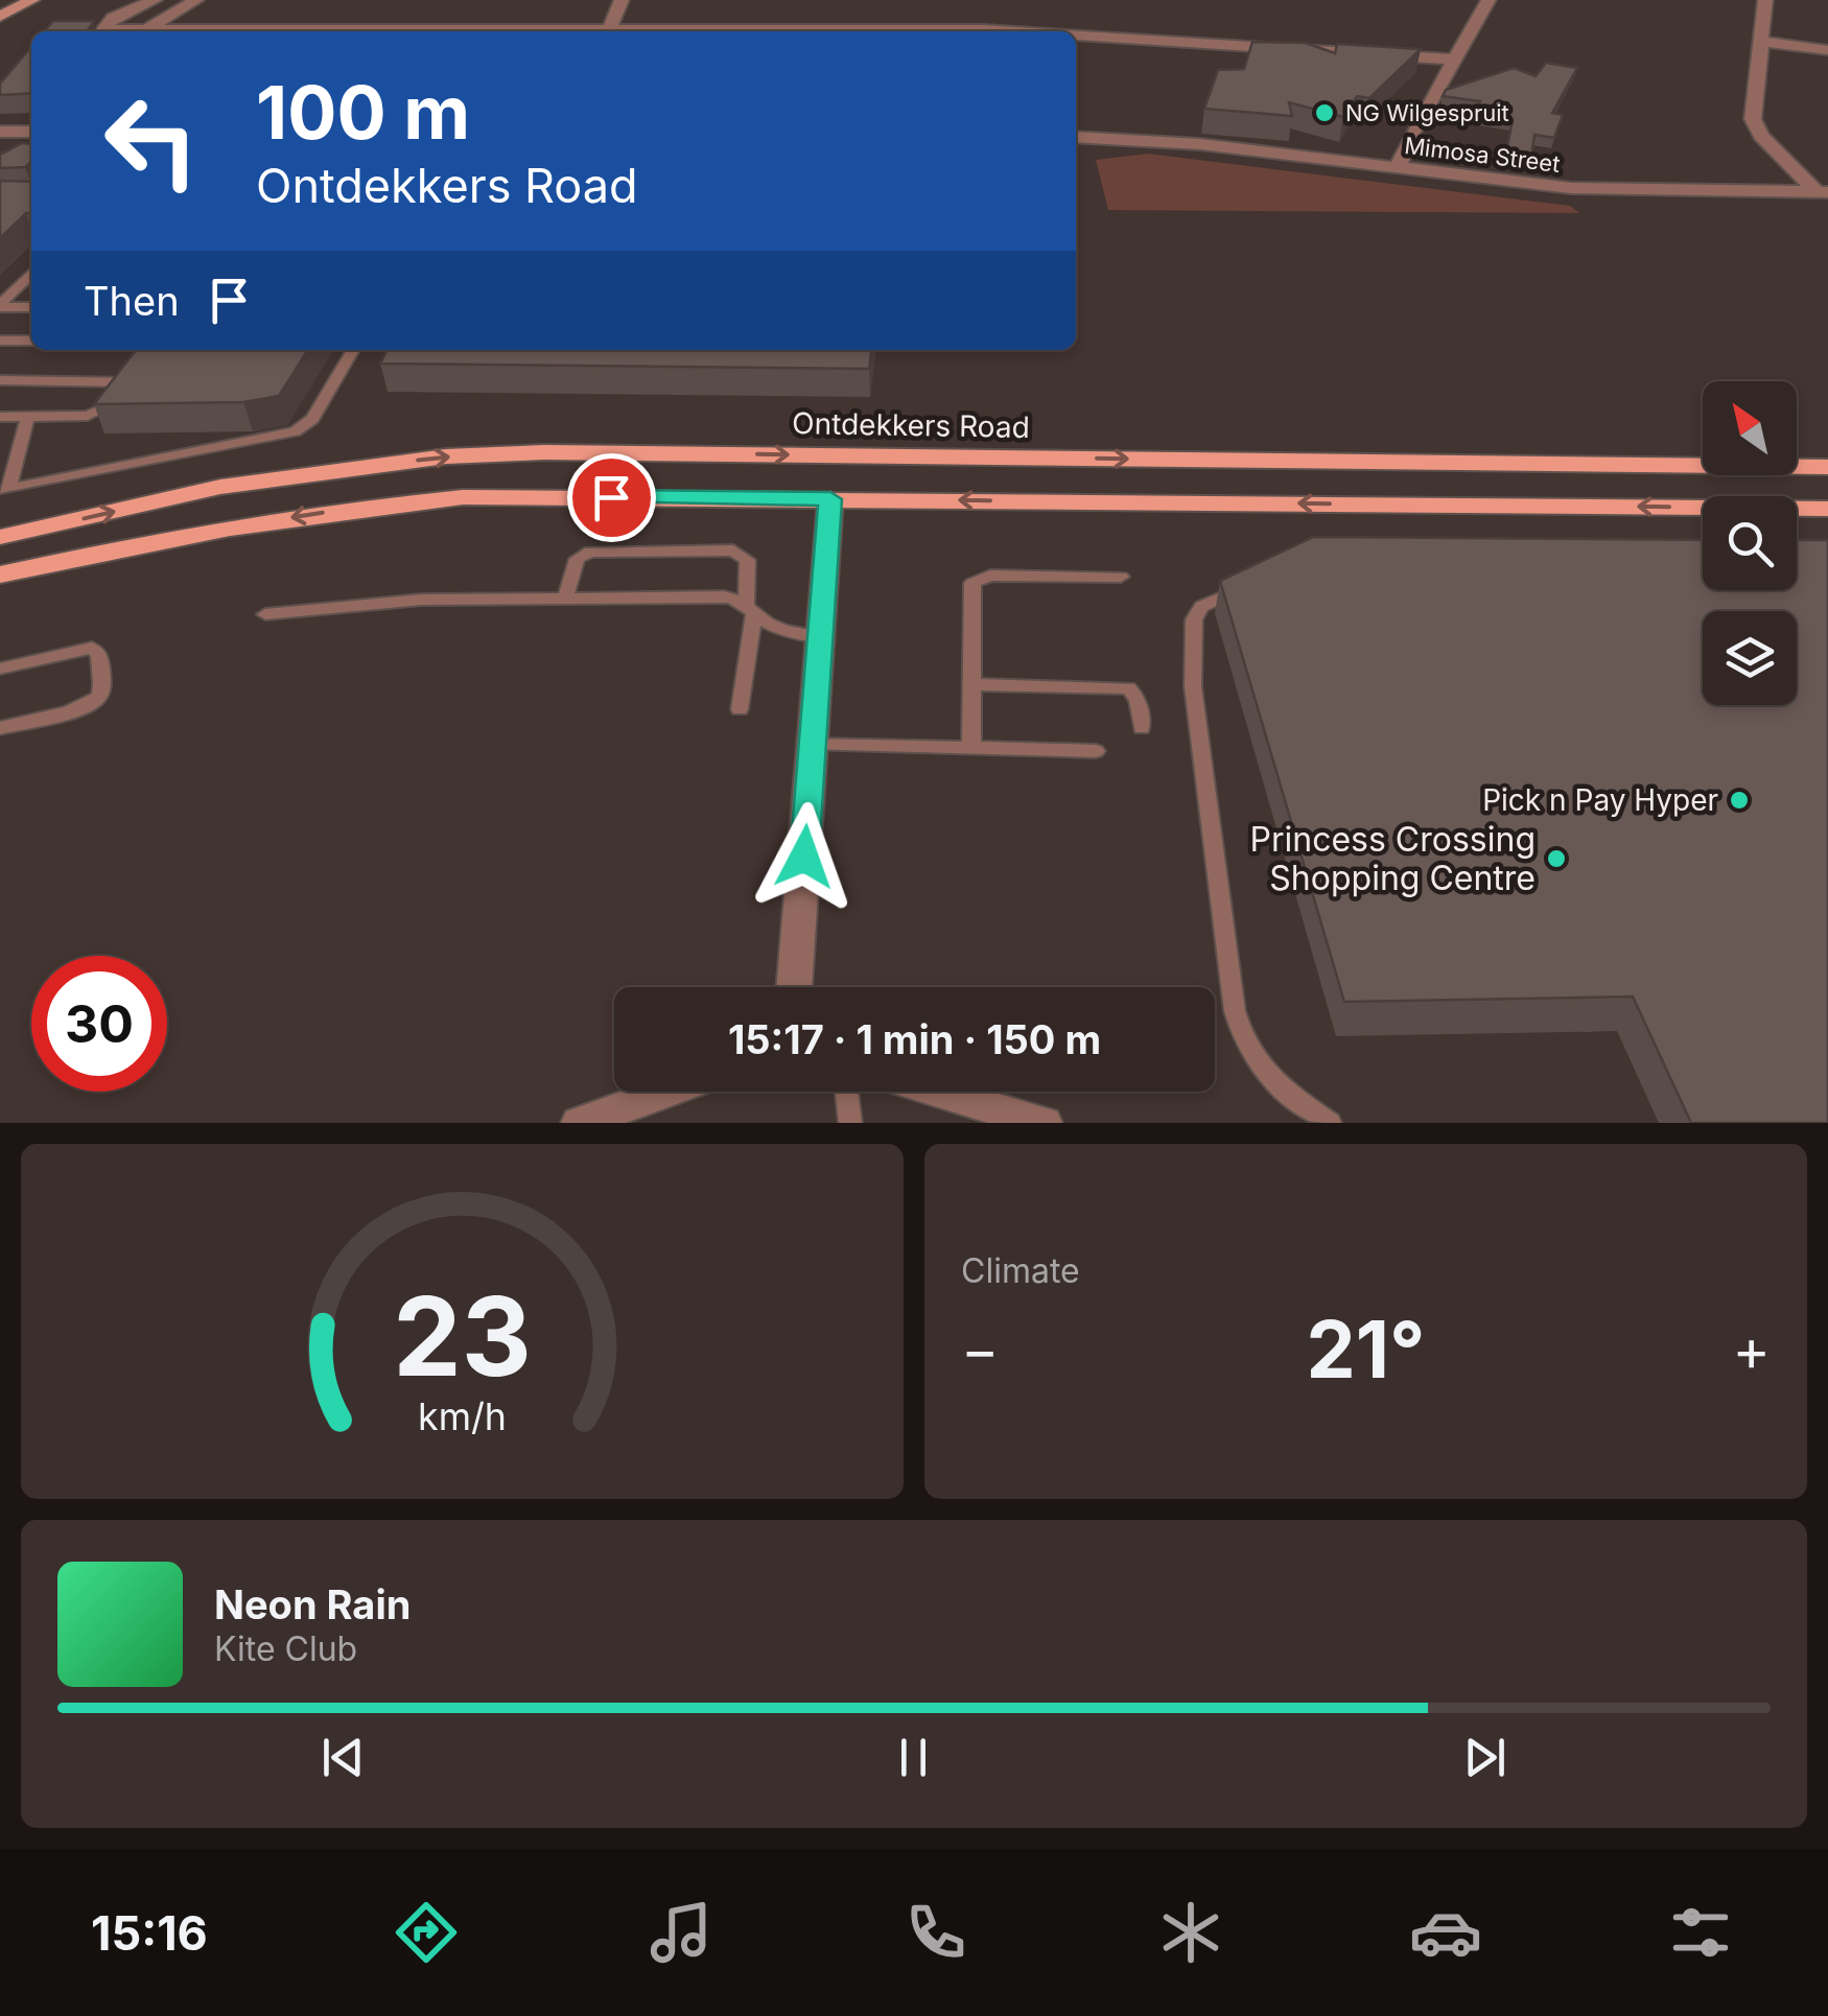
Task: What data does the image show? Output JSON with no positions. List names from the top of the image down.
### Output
{
  "streets": {
    "main road": ["Ontdekkers Road"],
    "street": ["Mimosa Street"]
  },
  "places": ["NG Wilgespruit", "Pick n Pay Hyper", "Princess Crossing Shopping Centre"],
  "north": "top left",
  "page": {
    "turn": ["100 m", "Ontdekkers Road"],
    "then": "Then",
    "limit": "30",
    "trip": "15:17 · 1 min · 150 m",
    "tile": "Climate",
    "heat": ["−", "21°", "+"],
    "song": ["Neon Rain", "Kite Club"],
    "tabs": "15:16",
    "gauge": ["23", "km/h"]
  }
}
